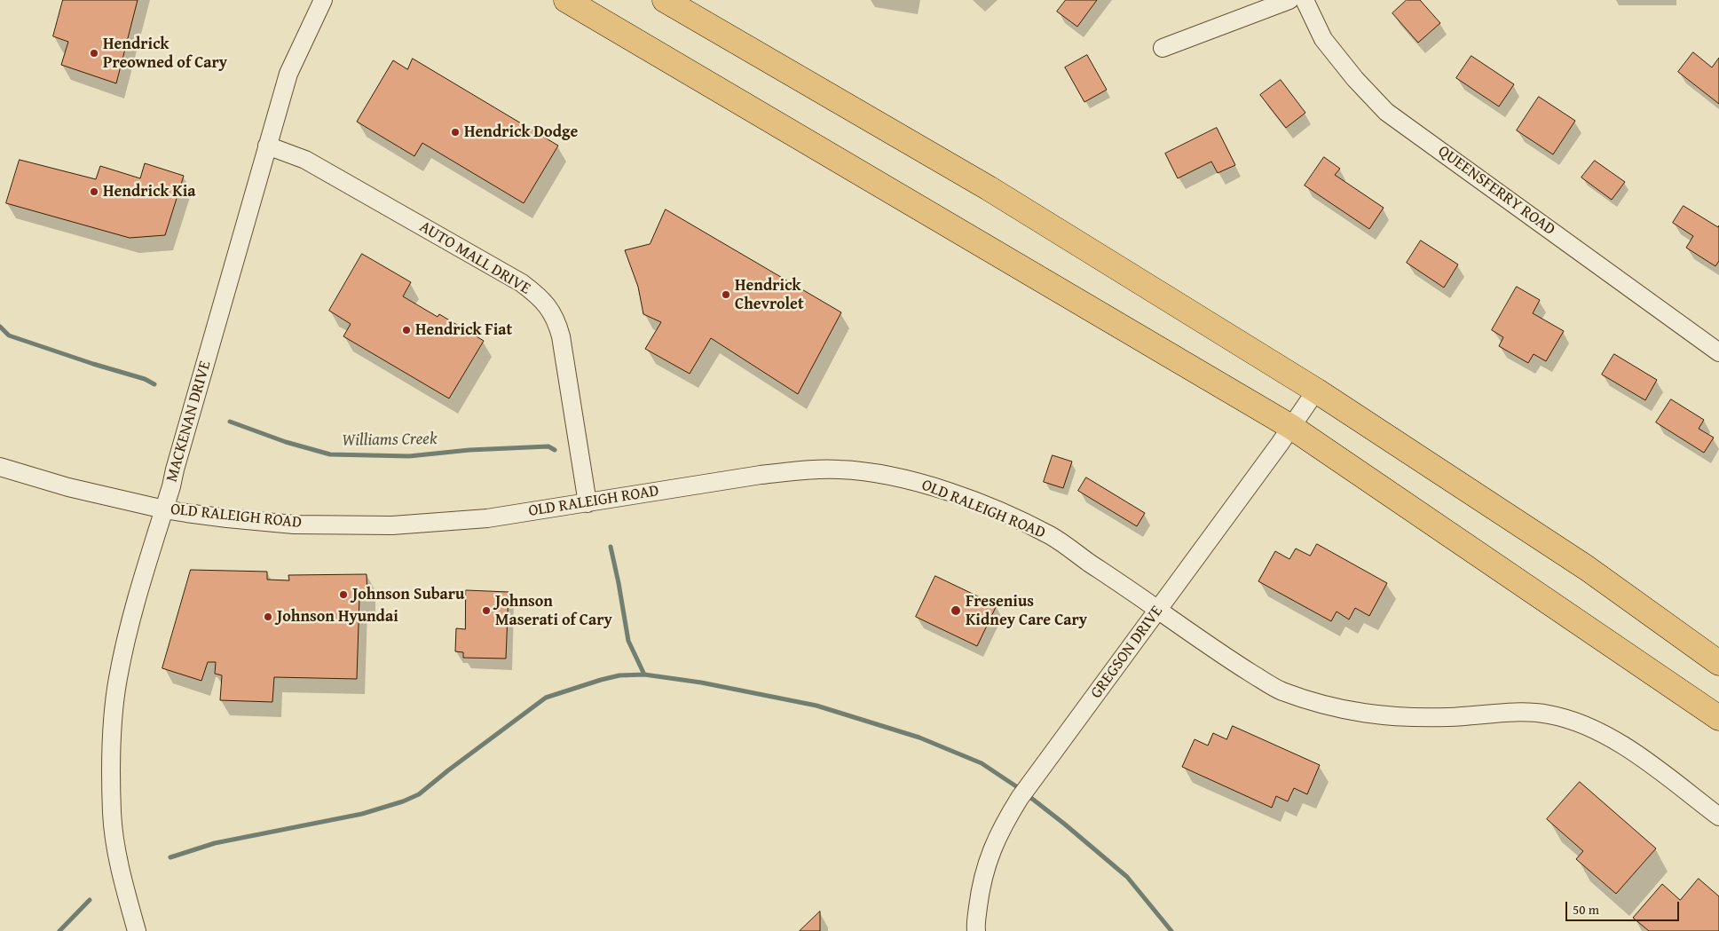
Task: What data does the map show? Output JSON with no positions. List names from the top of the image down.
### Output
{
  "streets": {
    "street": [
      "QUEENSFERRY ROAD",
      "AUTO MALL DRIVE",
      "MACKENAN DRIVE",
      "OLD RALEIGH ROAD",
      "GREGSON DRIVE"
    ]
  },
  "crossings": [
    ["AUTO MALL DRIVE", "MACKENAN DRIVE"],
    ["AUTO MALL DRIVE", "OLD RALEIGH ROAD"],
    ["MACKENAN DRIVE", "OLD RALEIGH ROAD"],
    ["OLD RALEIGH ROAD", "GREGSON DRIVE"]
  ],
  "water": ["Williams Creek"],
  "places": [
    "Hendrick Preowned of Cary",
    "Hendrick Dodge",
    "Hendrick Kia",
    "Hendrick Chevrolet",
    "Hendrick Fiat",
    "Johnson Subaru",
    "Johnson Maserati of Cary",
    "Fresenius Kidney Care Cary",
    "Johnson Hyundai"
  ],
  "scale_bar": "50 m"
}
